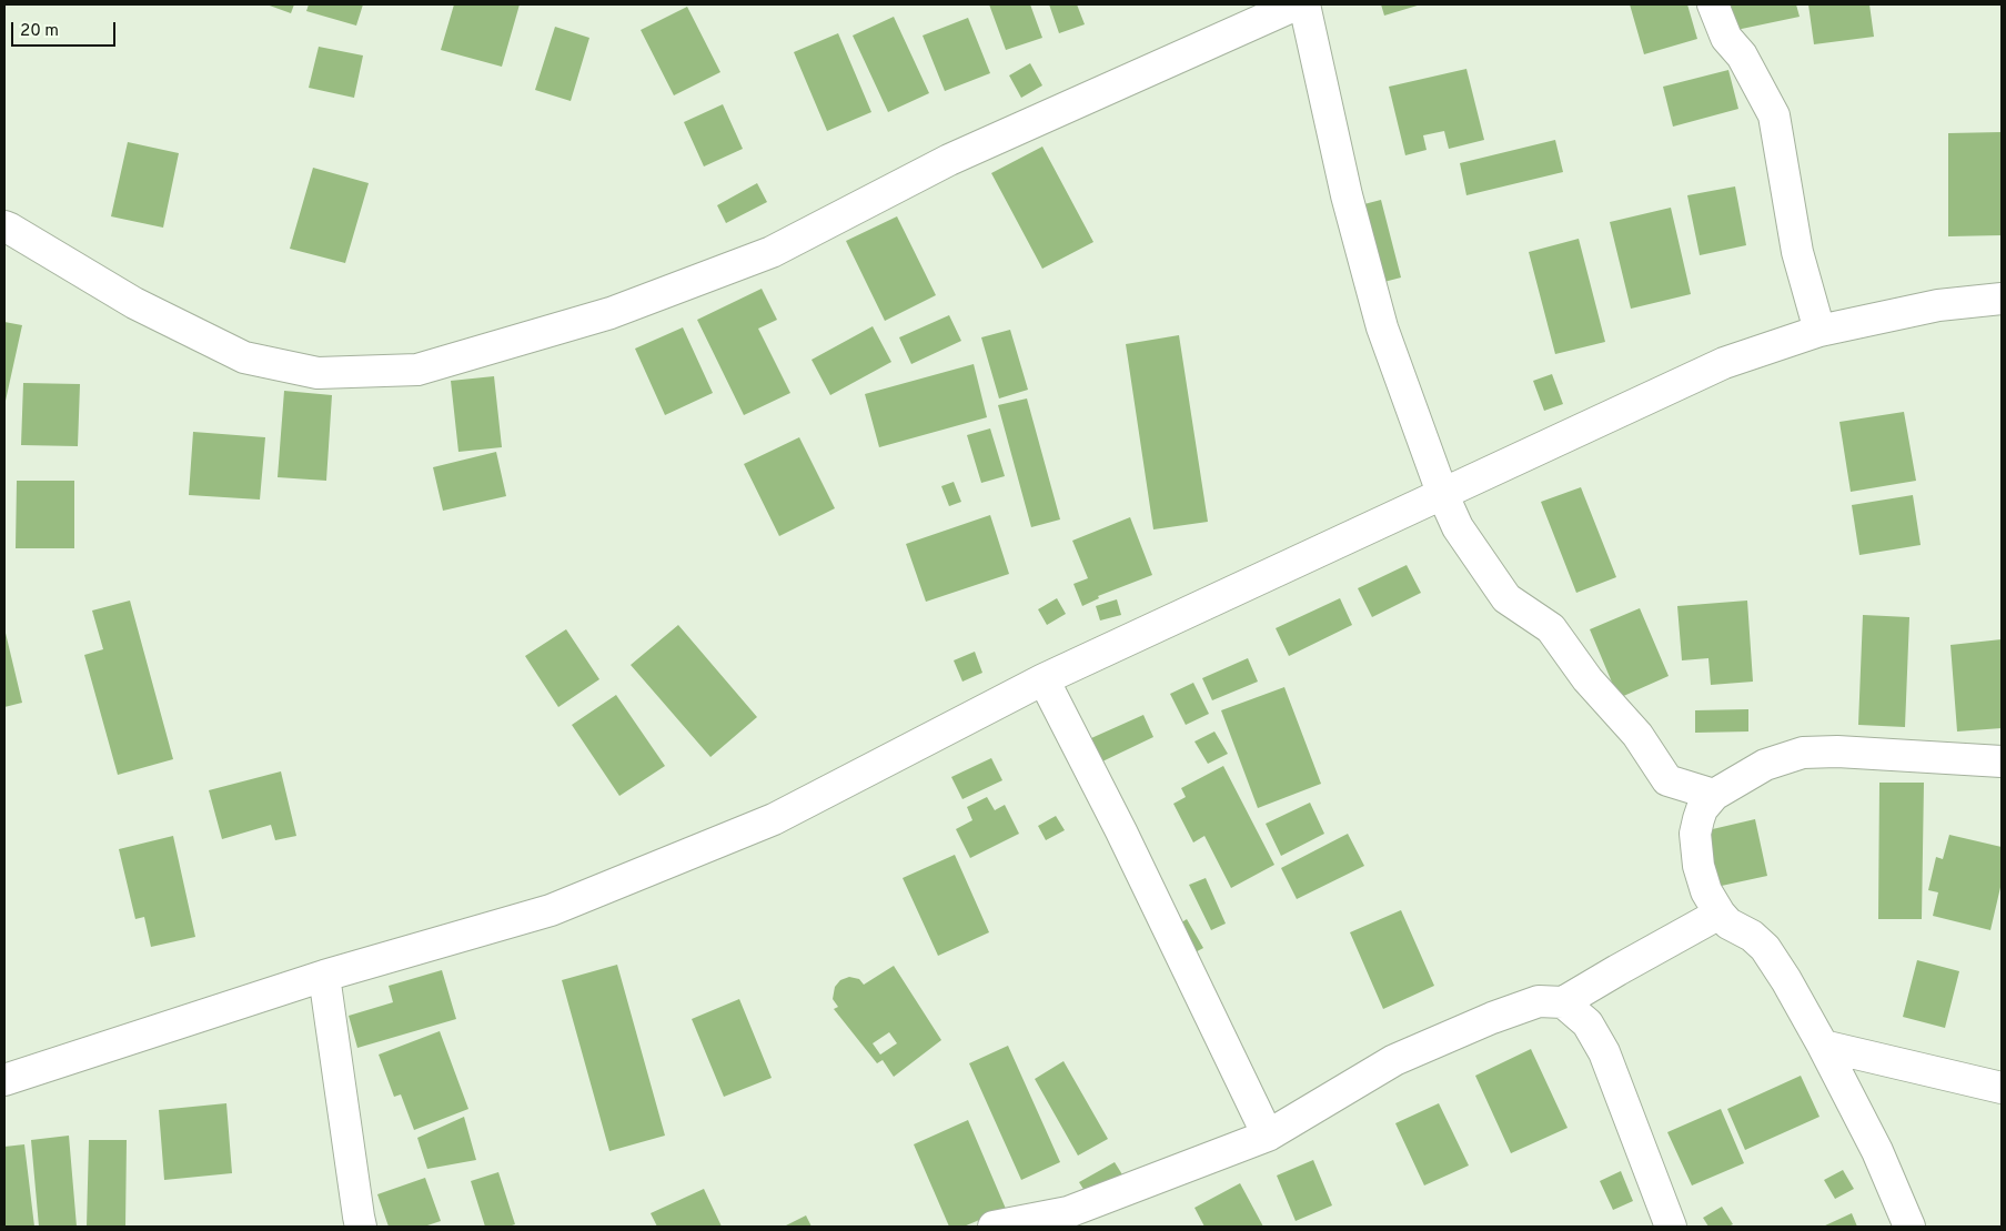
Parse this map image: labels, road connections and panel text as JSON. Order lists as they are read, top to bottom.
{
  "scale_bar": "20 m"
}
